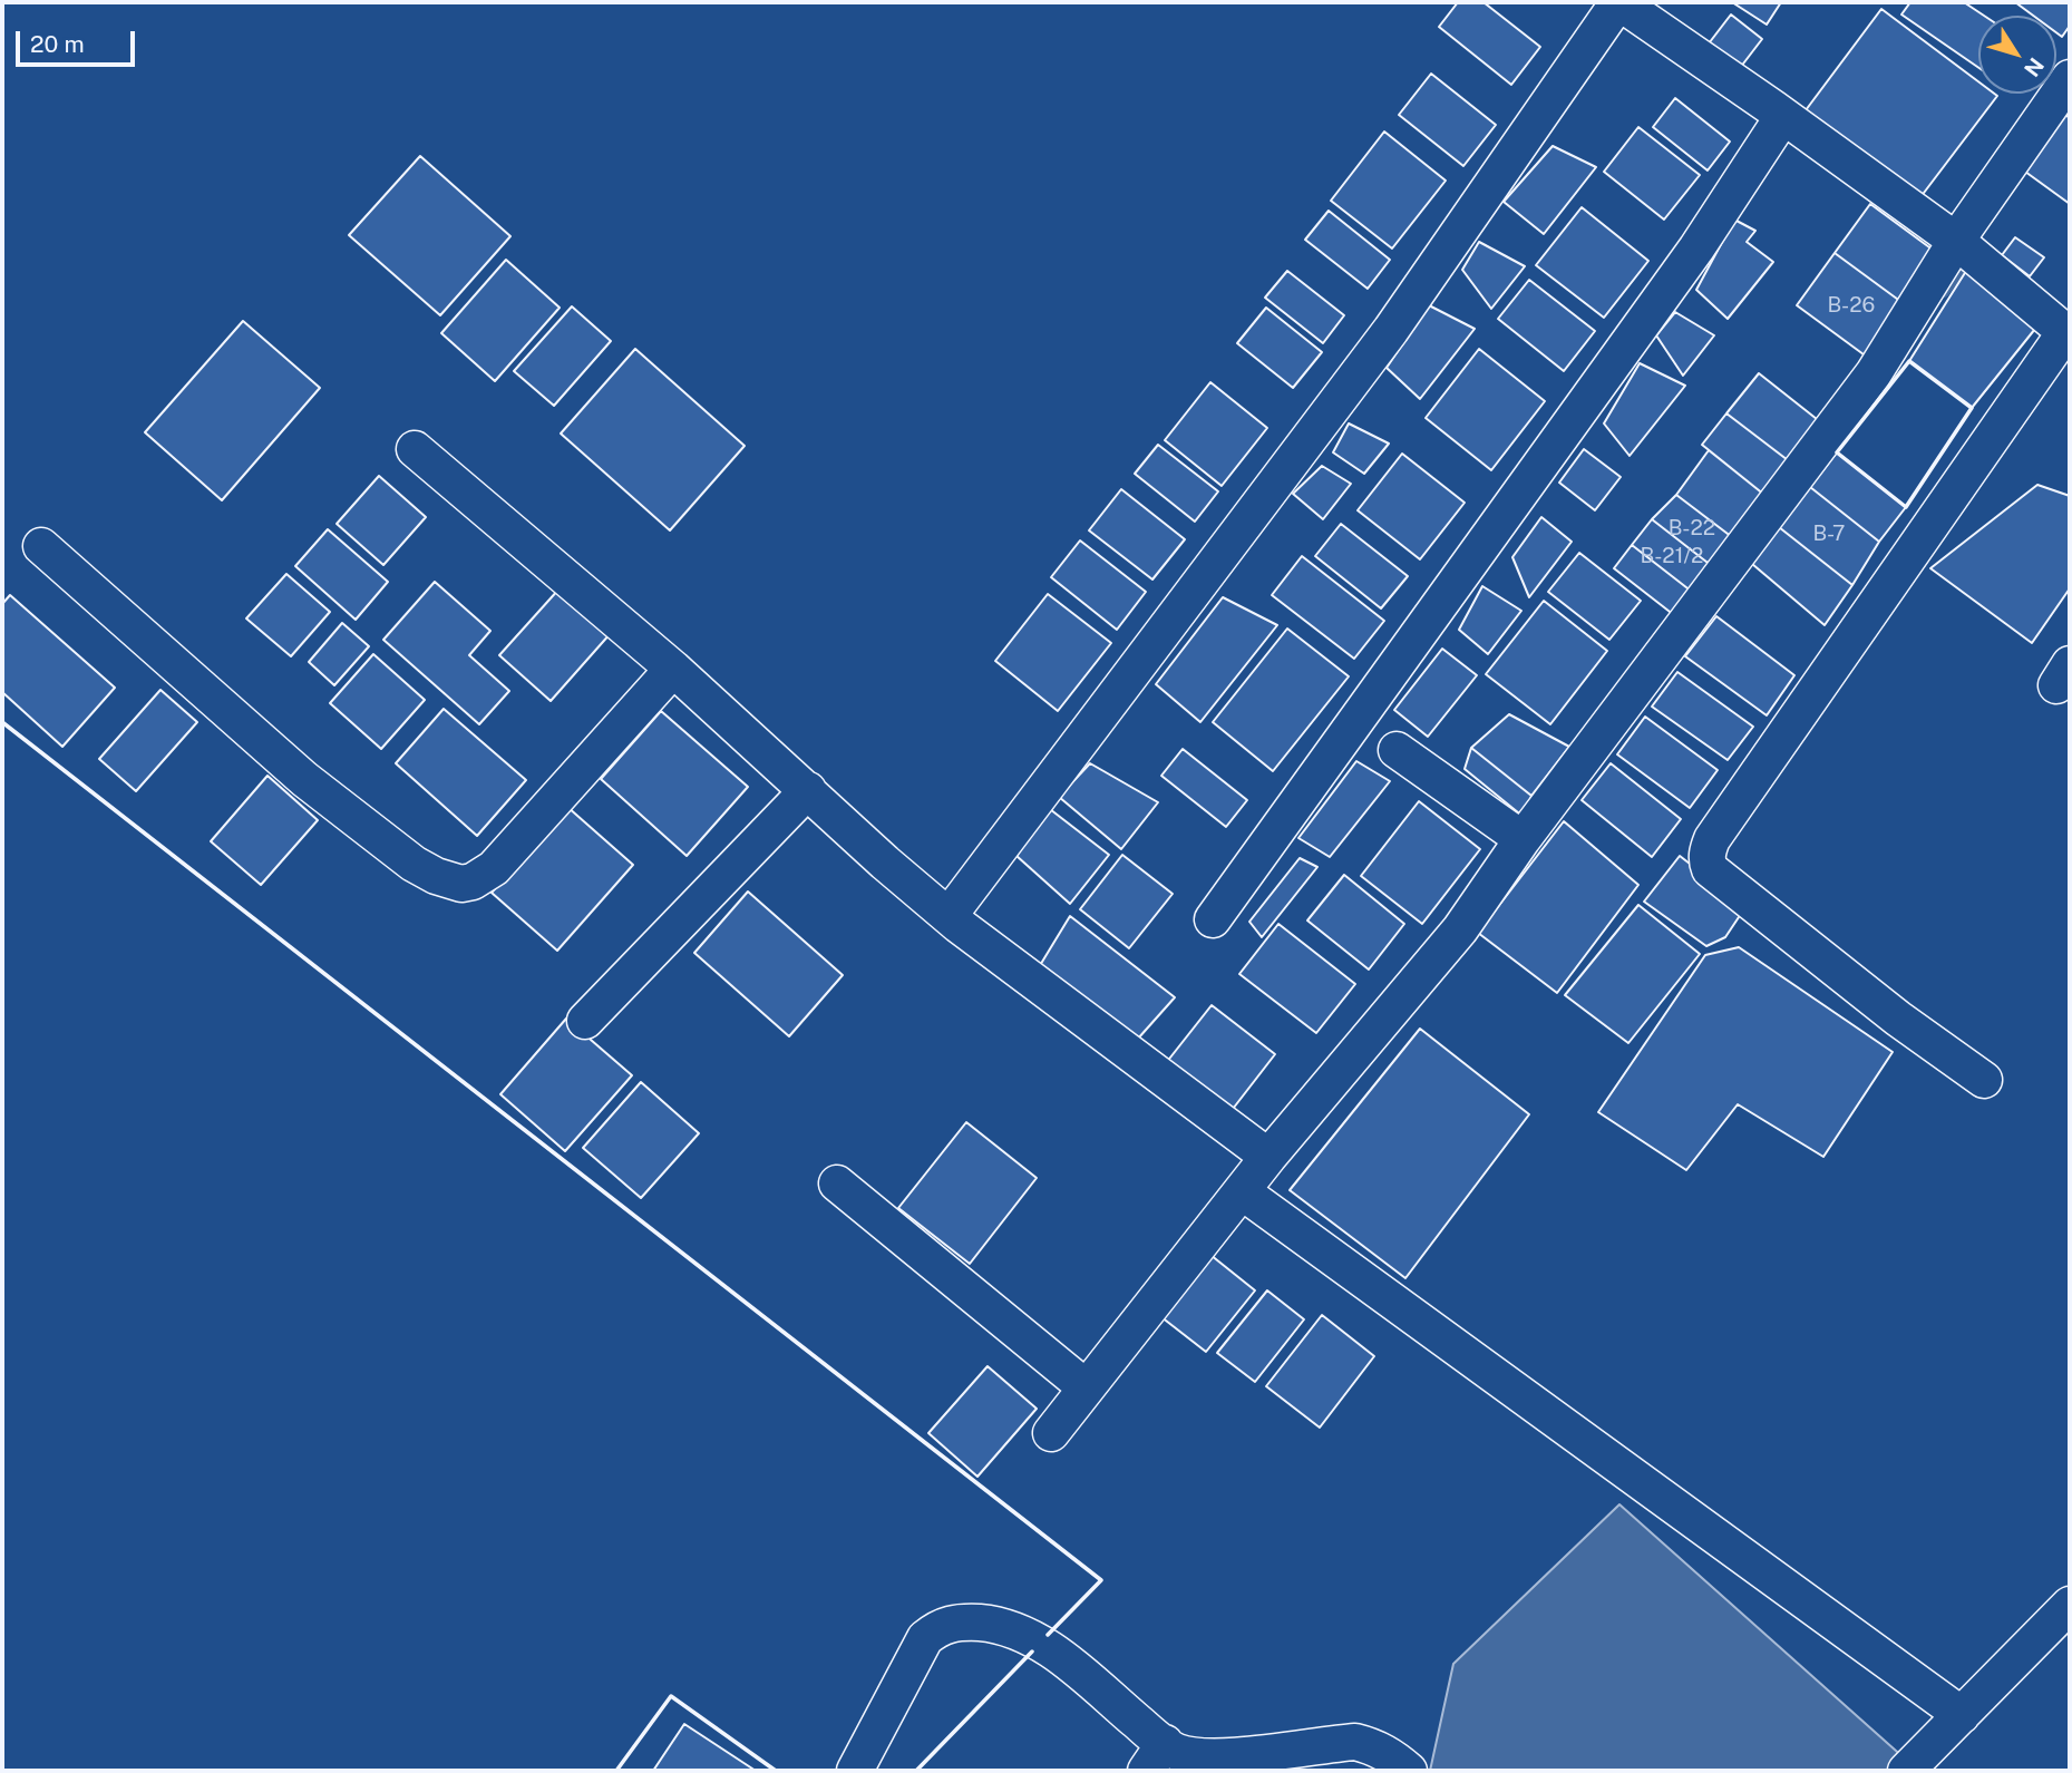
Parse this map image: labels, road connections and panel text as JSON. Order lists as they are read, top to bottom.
{
  "house_numbers": [
    "B-26",
    "B-22",
    "B-7",
    "B-21/2"
  ],
  "scale_bar": "20 m",
  "north": "bottom right"
}
